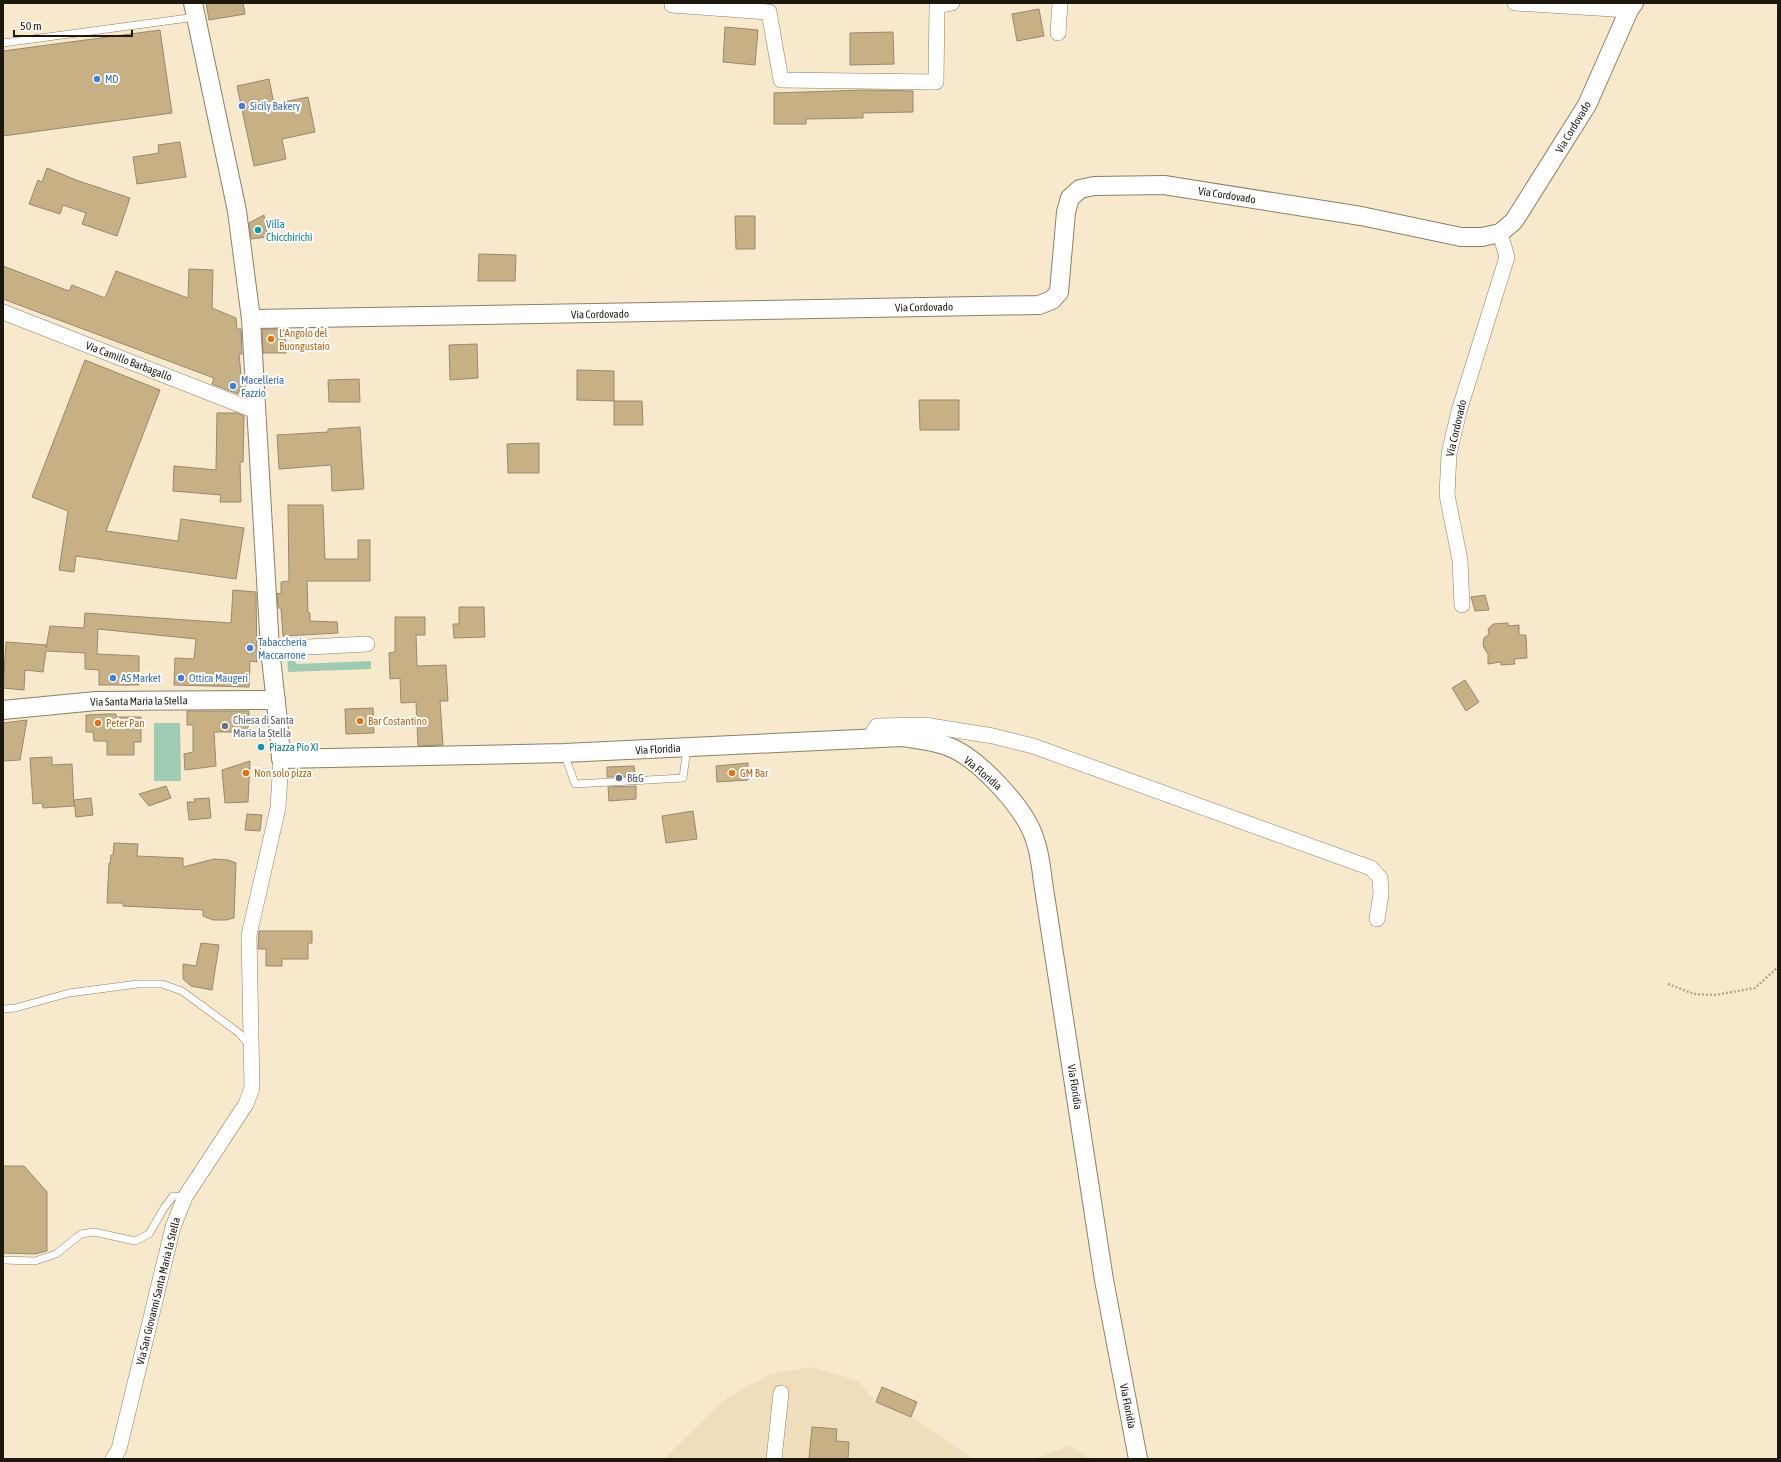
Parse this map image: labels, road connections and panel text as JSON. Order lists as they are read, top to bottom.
{
  "streets": {
    "street": [
      "Via Cordovado",
      "Via Camillo Barbagallo",
      "Via Santa Maria la Stella",
      "Via Floridia",
      "Via San Giovanni Santa Maria la Stella"
    ]
  },
  "crossings": [
    ["Via Floridia", "Via San Giovanni Santa Maria la Stella"]
  ],
  "places": [
    "MD",
    "Sicily Bakery",
    "Villa Chicchirichì",
    "L'Angolo del Buongustaio",
    "Macelleria Fazzio",
    "Tabaccheria Maccarrone",
    "AS Market",
    "Ottica Maugeri",
    "Bar Costantino",
    "Peter Pan",
    "Chiesa di Santa Maria la Stella",
    "Piazza Pio XI",
    "Non solo pizza",
    "GM Bar",
    "B&G"
  ],
  "scale_bar": "50 m"
}
